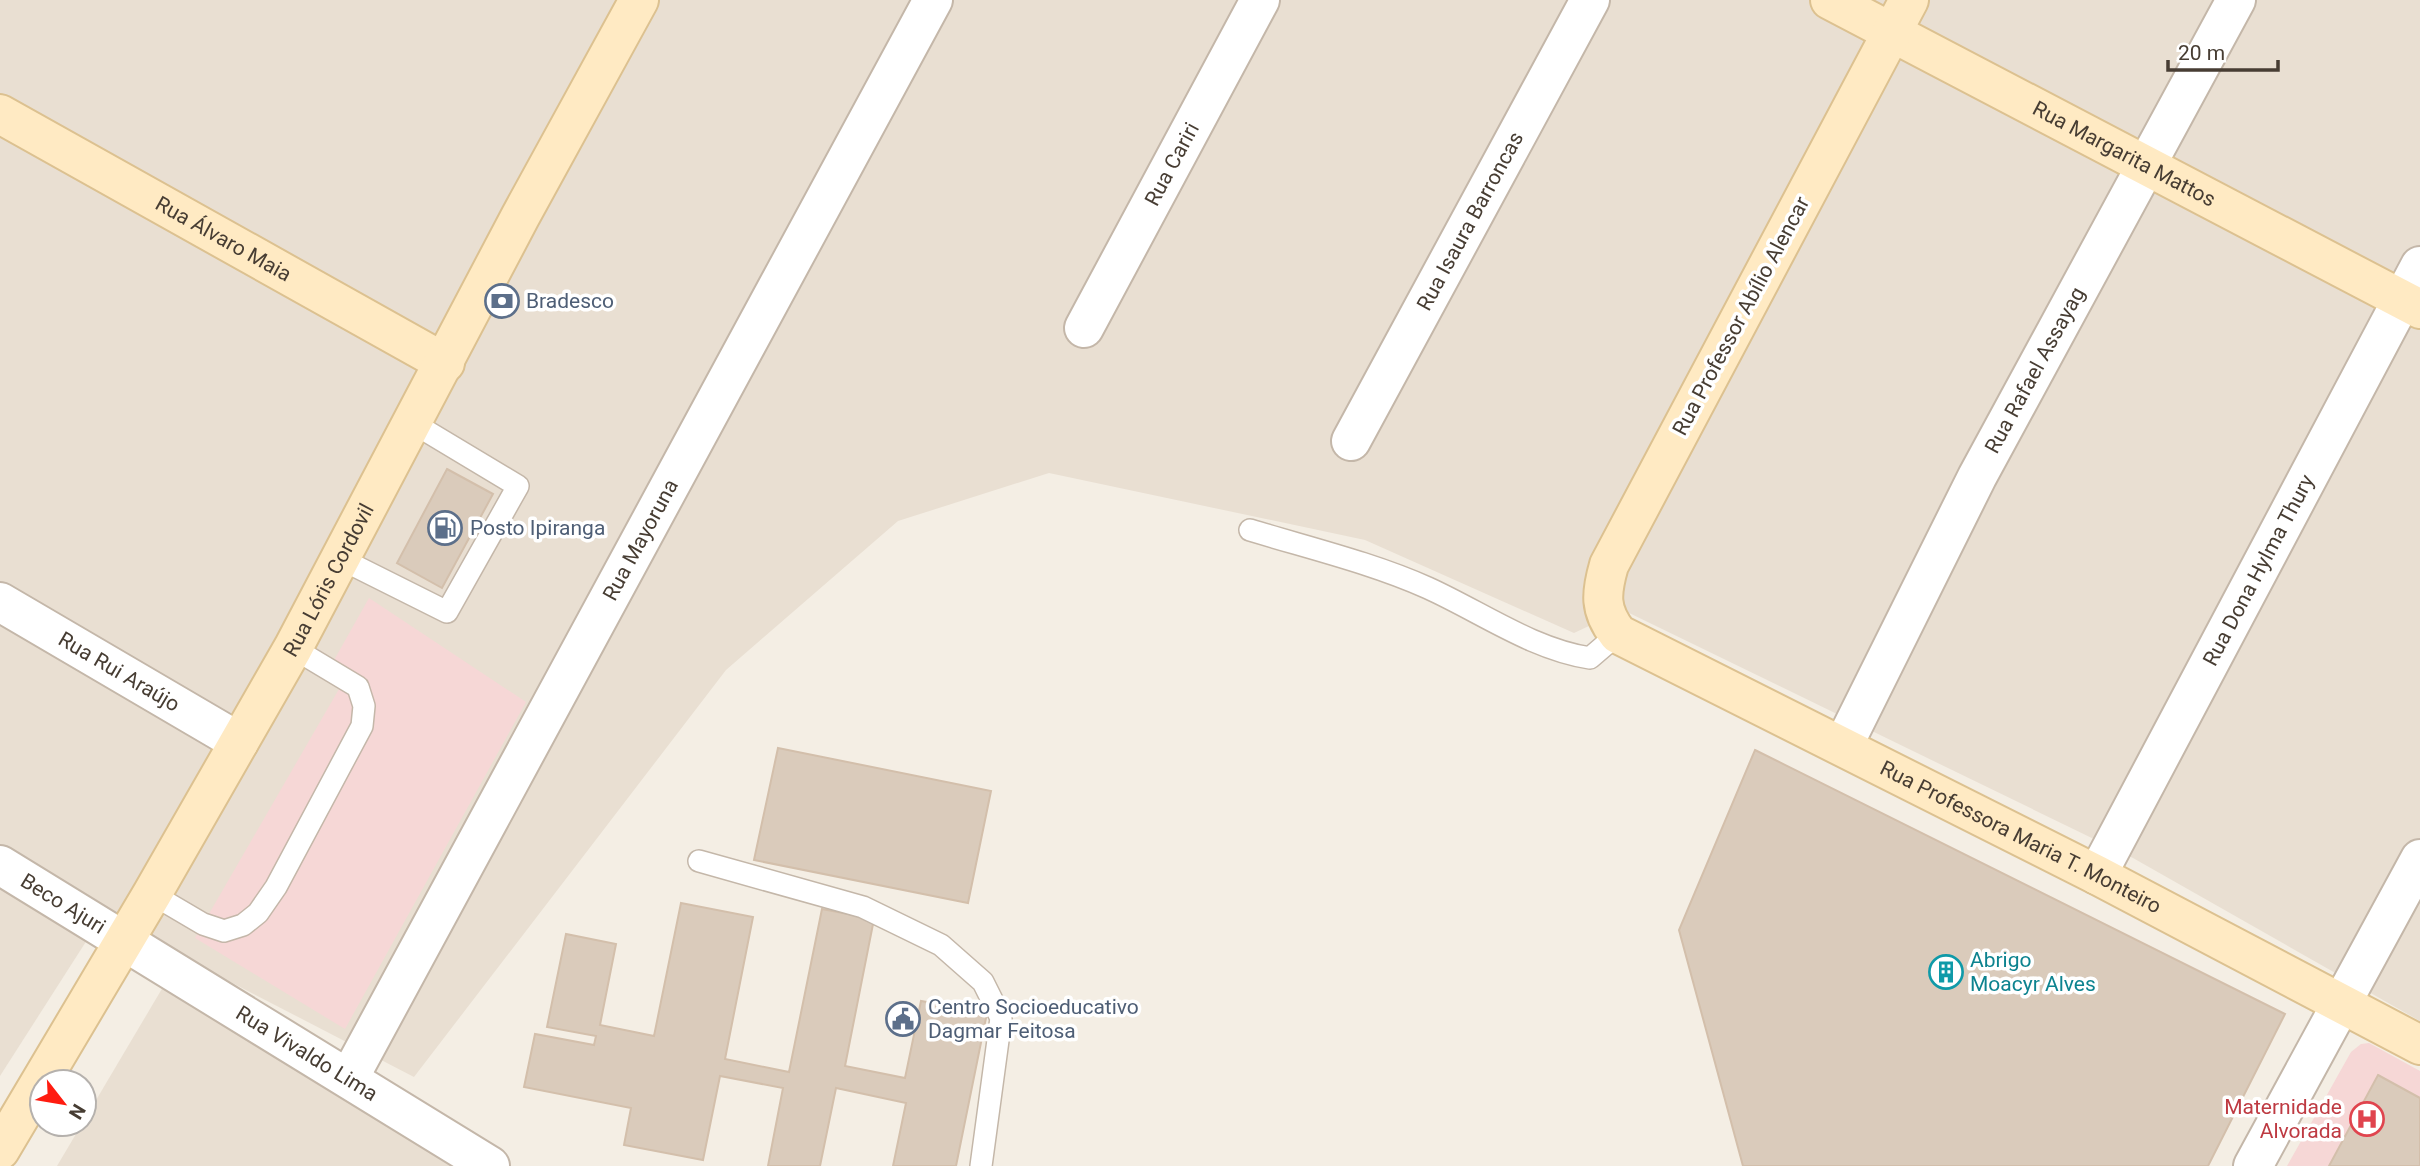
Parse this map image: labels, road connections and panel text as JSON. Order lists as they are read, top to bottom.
{
  "streets": {
    "street": [
      "Rua Margarita Mattos",
      "Rua Cariri",
      "Rua Isaura Barroncas",
      "Rua Álvaro Maia",
      "Rua Professor Abílio Alencar",
      "Rua Rafael Assayag",
      "Rua Mayoruna",
      "Rua Dona Hylma Thury",
      "Rua Lóris Cordovil",
      "Rua Rui Araújo",
      "Rua Professora Maria T. Monteiro",
      "Beco Ajuri",
      "Rua Vivaldo Lima"
    ]
  },
  "crossings": [
    ["Rua Margarita Mattos", "Rua Professor Abílio Alencar"],
    ["Rua Margarita Mattos", "Rua Rafael Assayag"],
    ["Rua Margarita Mattos", "Rua Dona Hylma Thury"],
    ["Rua Álvaro Maia", "Rua Lóris Cordovil"],
    ["Rua Professor Abílio Alencar", "Rua Professora Maria T. Monteiro"],
    ["Rua Rafael Assayag", "Rua Professora Maria T. Monteiro"],
    ["Rua Mayoruna", "Rua Vivaldo Lima"],
    ["Rua Dona Hylma Thury", "Rua Professora Maria T. Monteiro"],
    ["Rua Lóris Cordovil", "Rua Rui Araújo"],
    ["Rua Lóris Cordovil", "Beco Ajuri"],
    ["Rua Lóris Cordovil", "Rua Vivaldo Lima"],
    ["Beco Ajuri", "Rua Vivaldo Lima"]
  ],
  "places": {
    "bank": ["Bradesco"],
    "fuel station": ["Posto Ipiranga"],
    "building": ["Abrigo Moacyr Alves"],
    "public building": ["Centro Socioeducativo Dagmar Feitosa"],
    "hospital": ["Maternidade Alvorada"]
  },
  "scale_bar": "20 m",
  "north": "bottom right"
}
